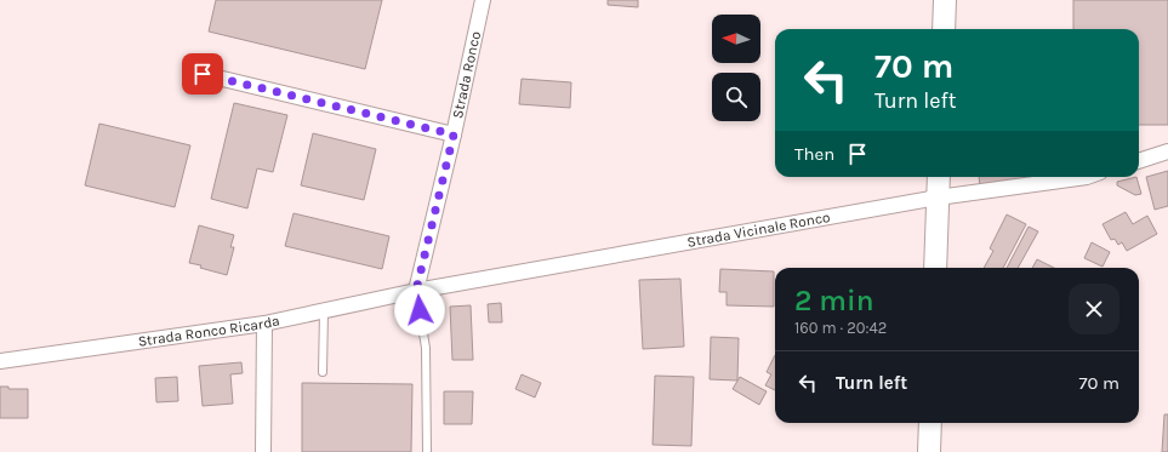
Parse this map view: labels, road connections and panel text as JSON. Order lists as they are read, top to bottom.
{
  "streets": {
    "street": ["Strada Ronco", "Strada Vicinale Ronco", "Strada Ronco Ricarda"]
  },
  "crossings": [
    ["Strada Ronco", "Strada Vicinale Ronco"],
    ["Strada Ronco", "Strada Ronco Ricarda"],
    ["Strada Vicinale Ronco", "Strada Ronco Ricarda"]
  ],
  "north": "left",
  "page": {
    "turn": ["70 m", "Turn left"],
    "then": "Then",
    "heading": ["2 min", "160 m · 20:42"],
    "list": [
      {
        "name": "Turn left",
        "value": "70 m"
      }
    ]
  }
}
